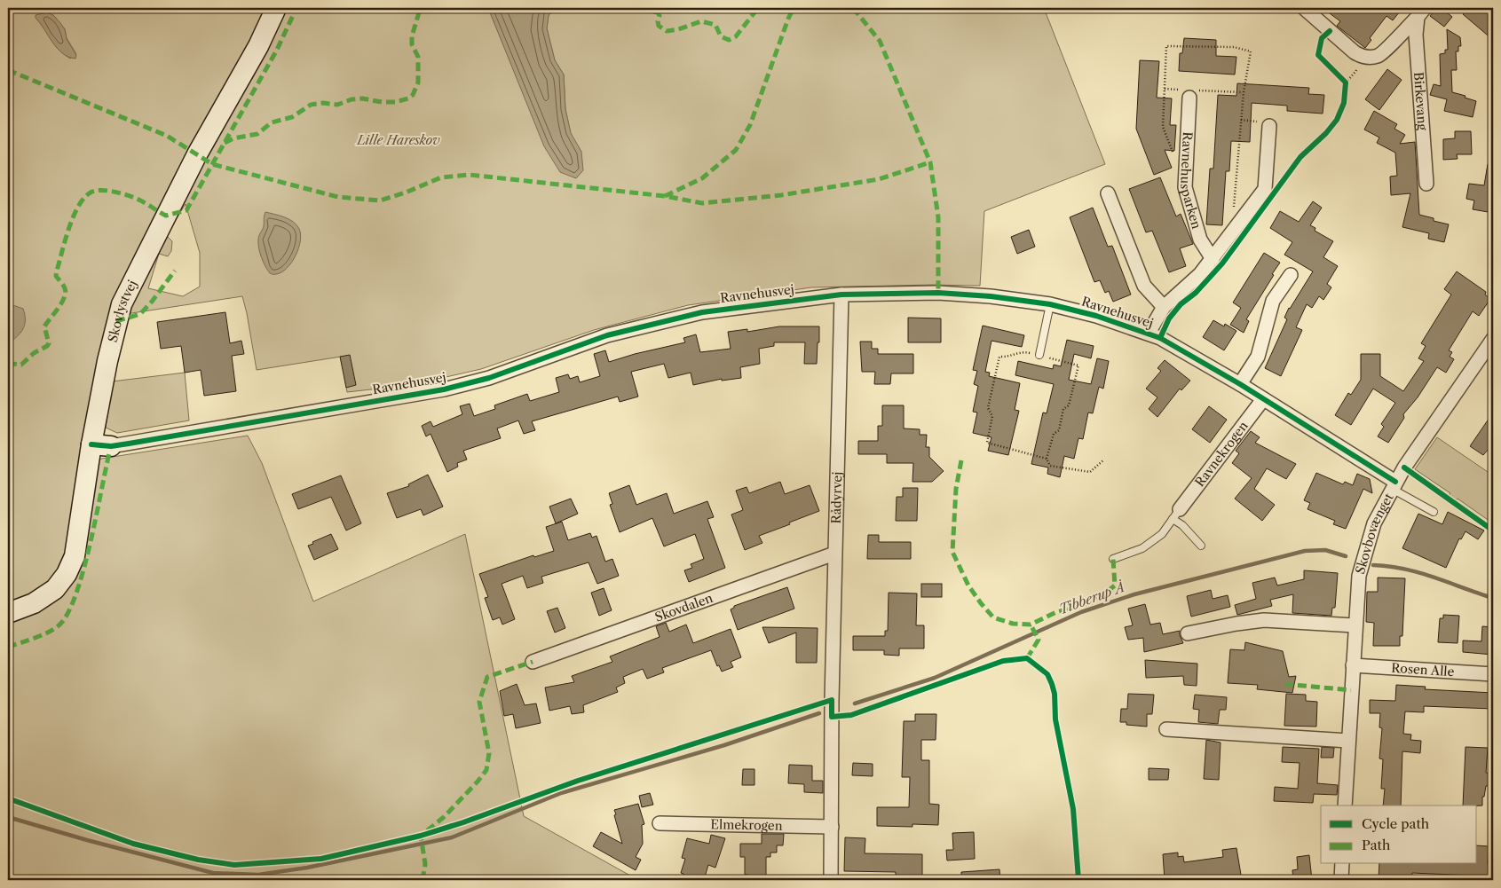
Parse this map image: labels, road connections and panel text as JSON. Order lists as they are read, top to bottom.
{
  "streets": {
    "street": [
      "Birkevang",
      "Ravnehusparken",
      "Ravnehusvej",
      "Skovlystvej",
      "Ravnekrogen",
      "Rådyrvej",
      "Skovbovænget",
      "Skovdalen",
      "Rosen Alle",
      "Elmekrogen"
    ]
  },
  "crossings": [
    ["Ravnehusvej", "Skovlystvej"],
    ["Ravnehusvej", "Ravnekrogen"],
    ["Ravnehusvej", "Rådyrvej"],
    ["Ravnehusvej", "Skovbovænget"],
    ["Rådyrvej", "Skovdalen"],
    ["Rådyrvej", "Elmekrogen"],
    ["Skovbovænget", "Rosen Alle"]
  ],
  "water": ["Tibberup Å"],
  "parks": ["Lille Hareskov"],
  "legend": ["Cycle path", "Path"]
}
